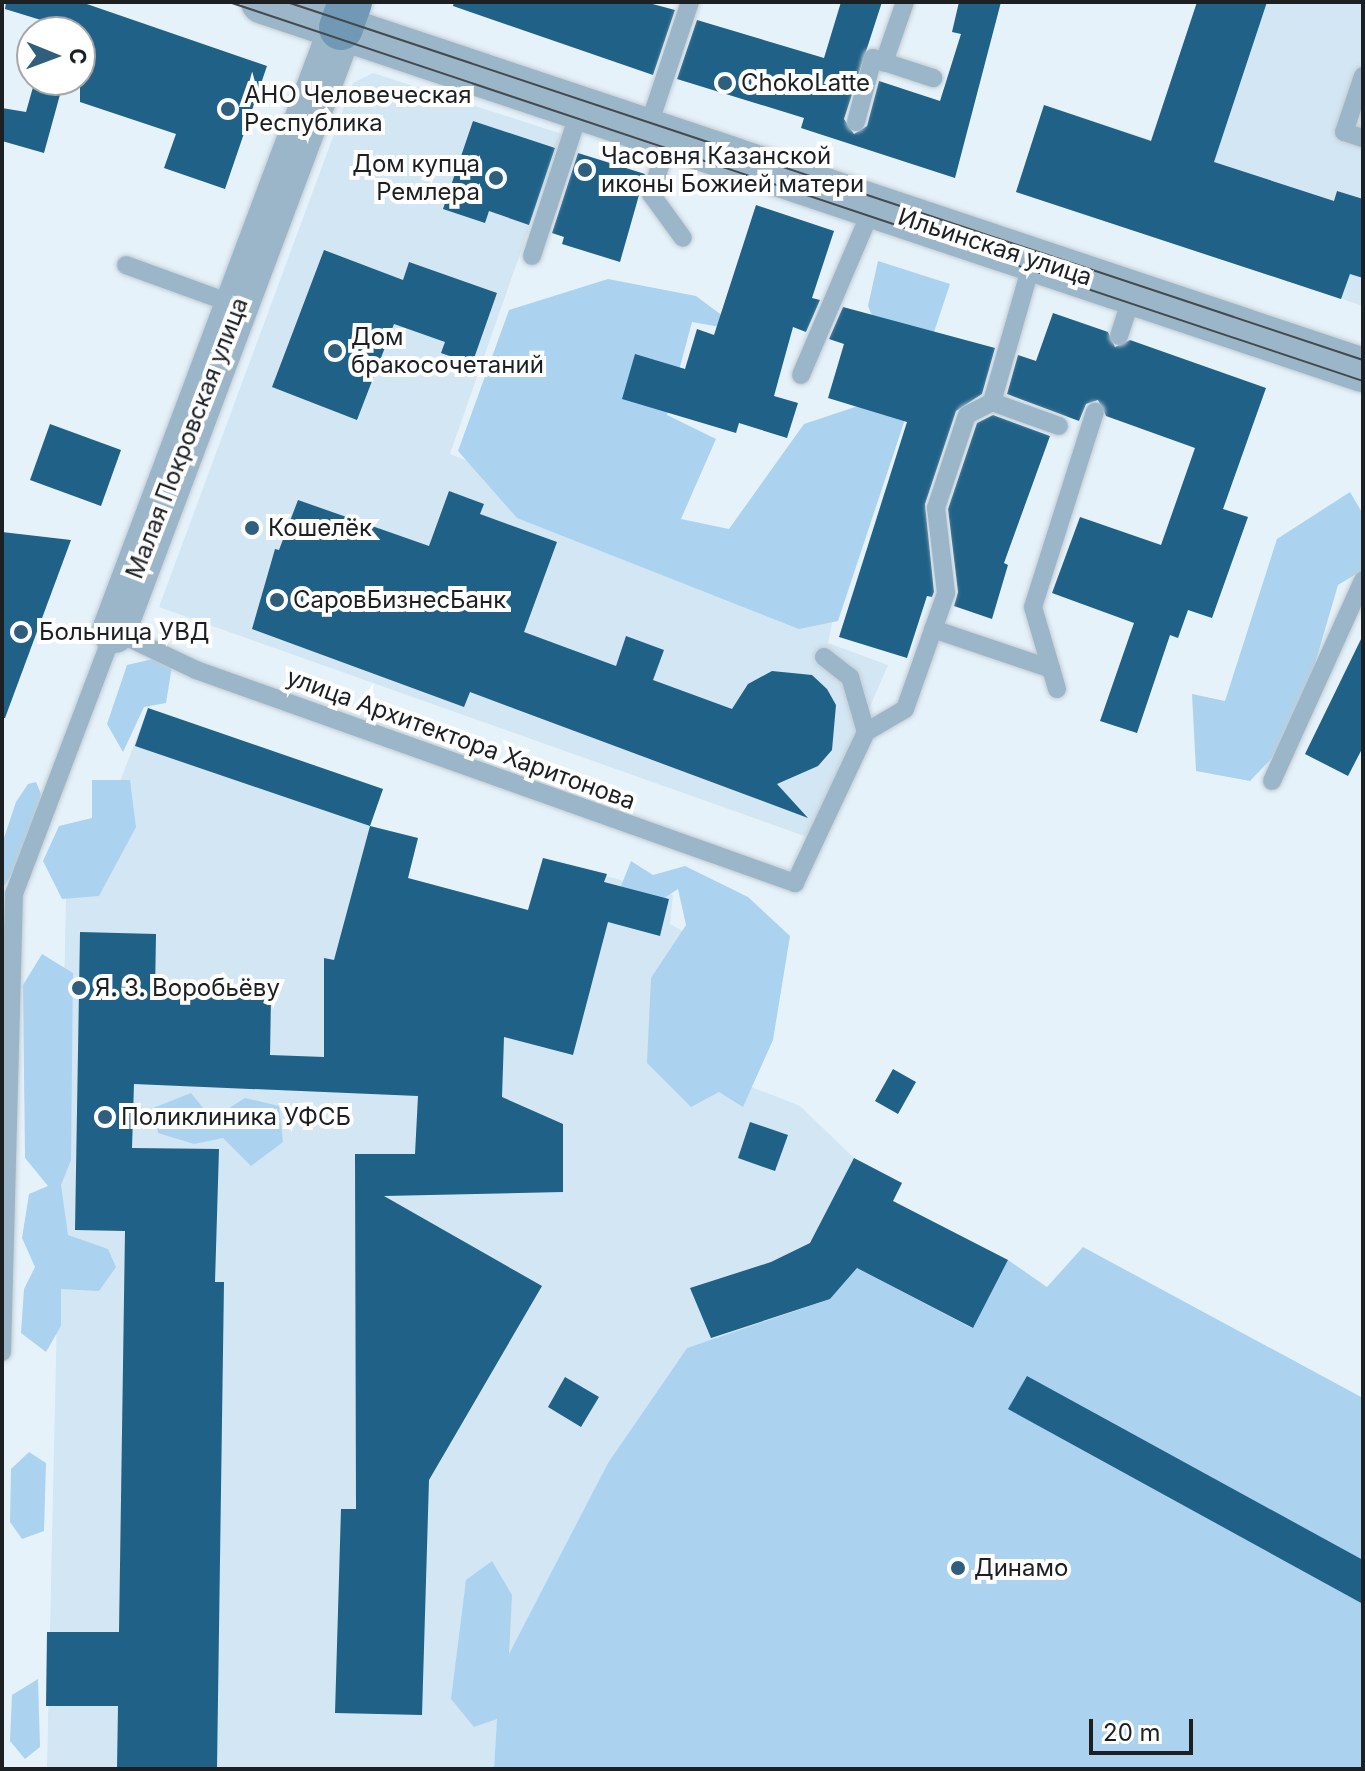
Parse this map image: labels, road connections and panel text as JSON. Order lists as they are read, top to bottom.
{
  "streets": {
    "street": ["Ильинская улица", "Малая Покровская улица"],
    "lane": ["улица Архитектора Харитонова"]
  },
  "crossings": [
    ["Ильинская улица", "Малая Покровская улица"],
    ["Малая Покровская улица", "улица Архитектора Харитонова"]
  ],
  "places": [
    "ChokoLatte",
    "АНО Человеческая Республика",
    "Часовня Казанской иконы Божией матери",
    "Дом купца Ремлера",
    "Дом бракосочетаний",
    "Кошелёк",
    "СаровБизнесБанк",
    "Больница УВД",
    "Я. З. Воробьёву",
    "Поликлиника УФСБ",
    "Динамо"
  ],
  "scale_bar": "20 m",
  "north": "right"
}
